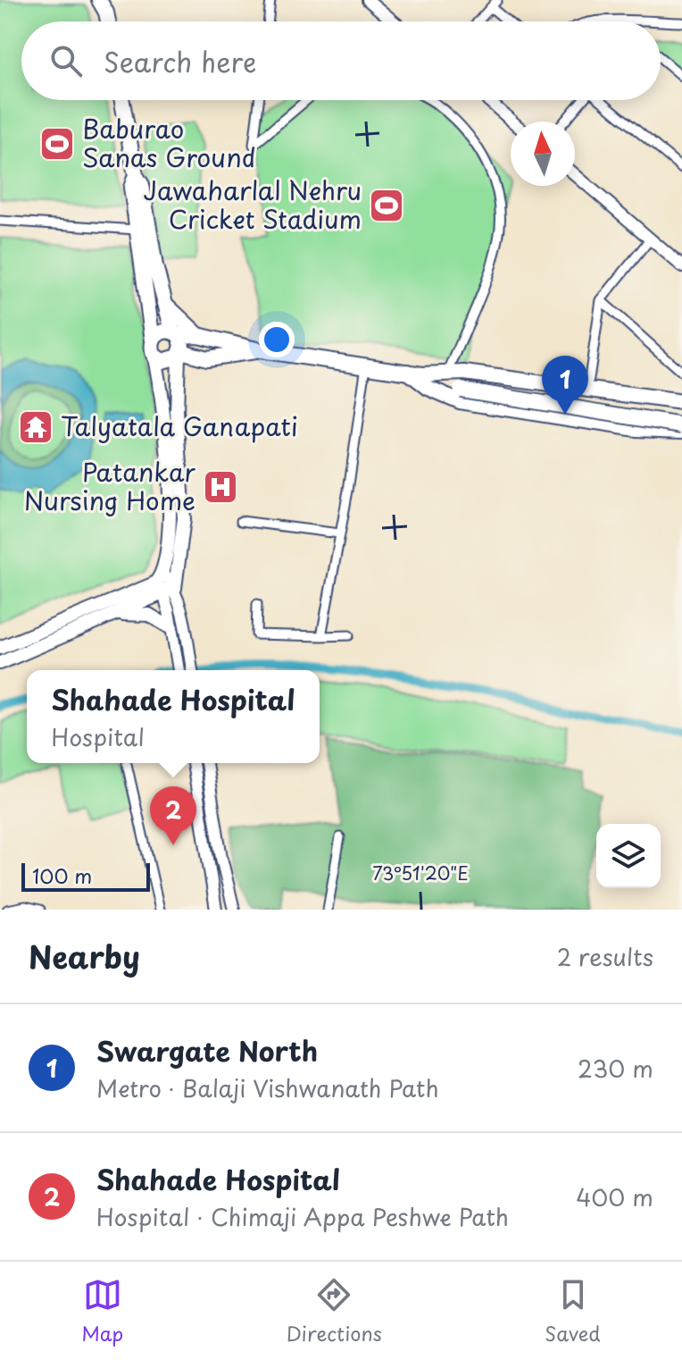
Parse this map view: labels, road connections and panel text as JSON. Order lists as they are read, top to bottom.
{
  "places": {
    "sports": ["Baburao Sanas Ground", "Jawaharlal Nehru Cricket Stadium"],
    "temple": ["Talyatala Ganapati"],
    "hospital": ["Patankar Nursing Home"]
  },
  "scale_bar": "100 m",
  "north": "top",
  "page": {
    "search": "Search here",
    "pins": ["1", "2"],
    "popup": ["Shahade Hospital", "Hospital"],
    "scale": "100 m",
    "heading": ["Nearby", "2 results"],
    "list": [
      {
        "mark": "1",
        "name": "Swargate North",
        "note": "Metro · Balaji Vishwanath Path",
        "value": "230 m"
      },
      {
        "mark": "2",
        "name": "Shahade Hospital",
        "note": "Hospital · Chimaji Appa Peshwe Path",
        "value": "400 m"
      }
    ],
    "nav": ["Map", "Directions", "Saved"]
  },
  "coordinates": ["73°51'20\"E"]
}
